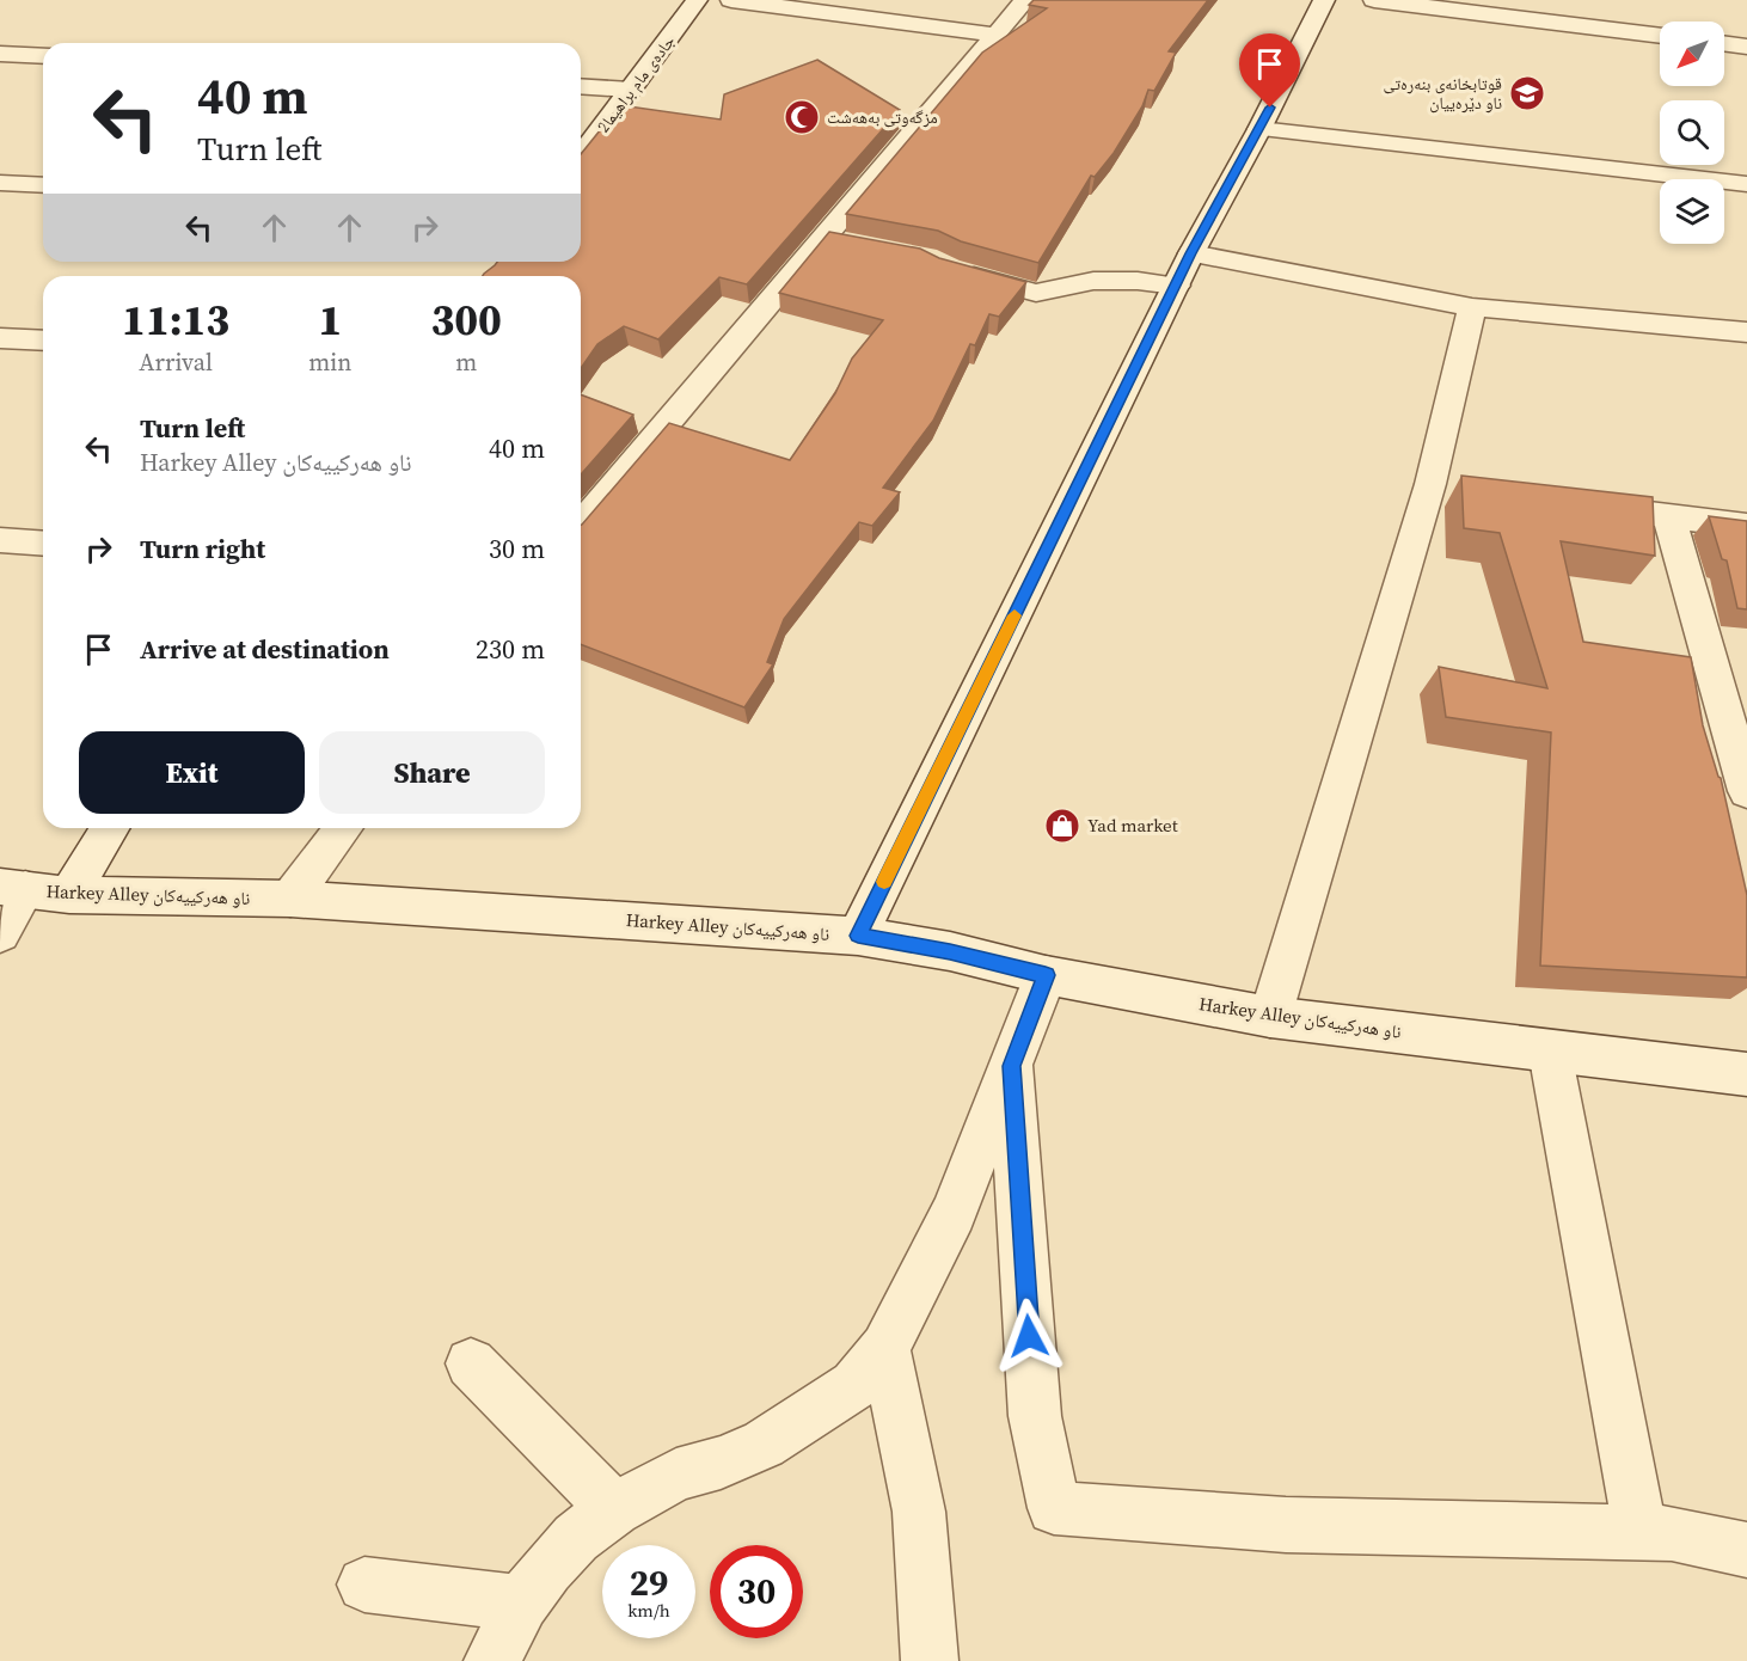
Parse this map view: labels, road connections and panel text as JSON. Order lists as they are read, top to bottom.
{
  "streets": {
    "street": ["جادەی مام براهیما2", "Harkey Alley ناو هەركييەكان"]
  },
  "places": {
    "school or university": ["قوتابخانەى بنەرەتى ناو دێرەييان"],
    "mosque": ["مزگەوتی بەهەشت"],
    "shop": ["Yad market"]
  },
  "north": "bottom left",
  "page": {
    "turn": ["40 m", "Turn left"],
    "eta": [
      "11:13",
      "Arrival",
      "1",
      "min",
      "300",
      "m"
    ],
    "list": [
      {
        "name": "Turn left",
        "note": "Harkey Alley ناو هەركييەكان",
        "value": "40 m"
      },
      {
        "name": "Turn right",
        "value": "30 m"
      },
      {
        "name": "Arrive at destination",
        "value": "230 m"
      }
    ],
    "buttons": ["Exit", "Share"],
    "speed": "29 km/h",
    "limit": "30"
  }
}
